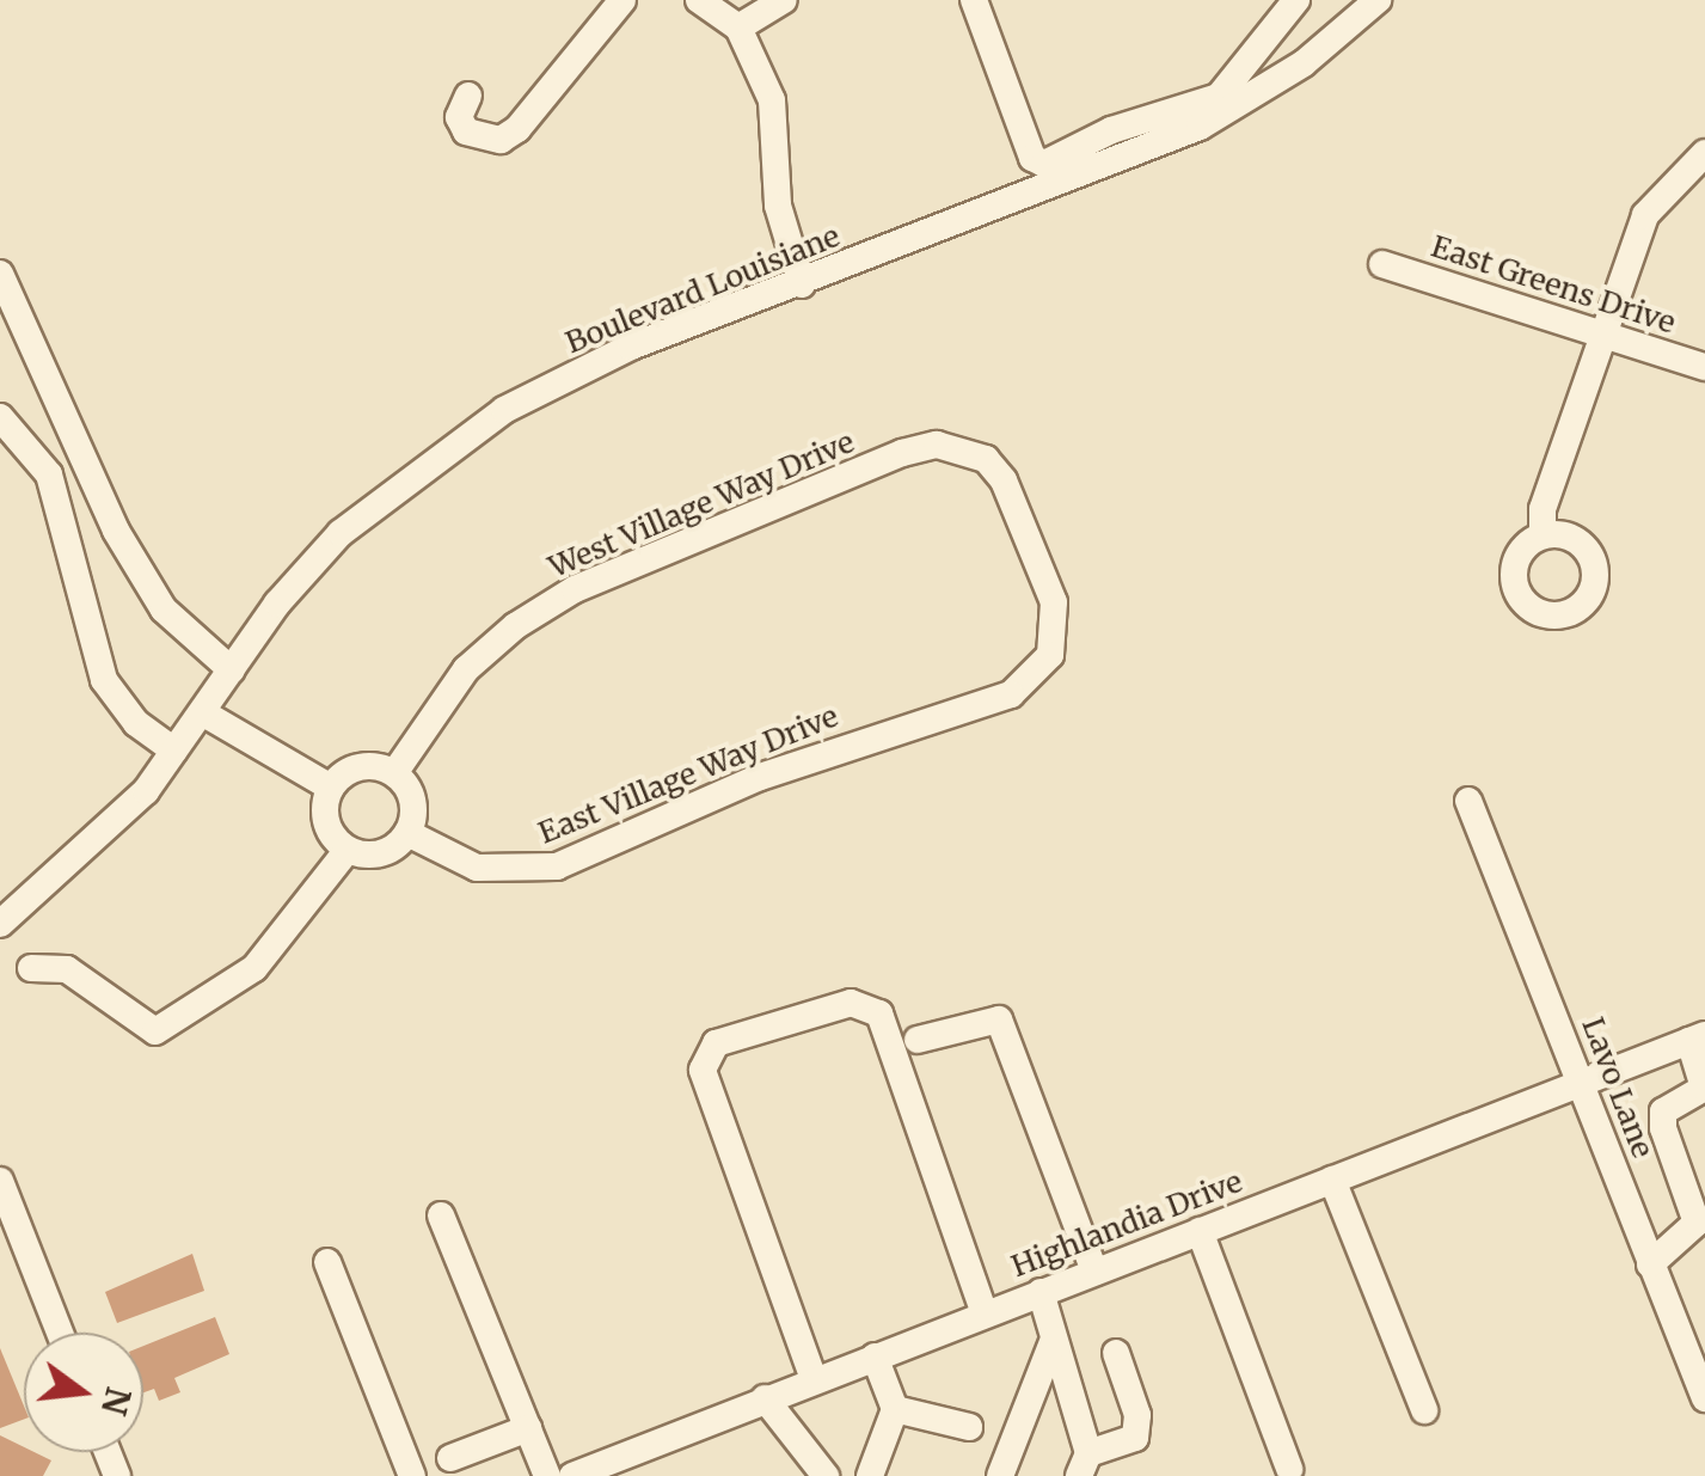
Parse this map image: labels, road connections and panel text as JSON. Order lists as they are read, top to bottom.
{
  "streets": {
    "street": [
      "East Greens Drive",
      "Boulevard Louisiane",
      "West Village Way Drive",
      "East Village Way Drive",
      "Lavo Lane",
      "Highlandia Drive"
    ]
  },
  "crossings": [
    ["West Village Way Drive", "East Village Way Drive"],
    ["Lavo Lane", "Highlandia Drive"]
  ],
  "north": "right"
}
